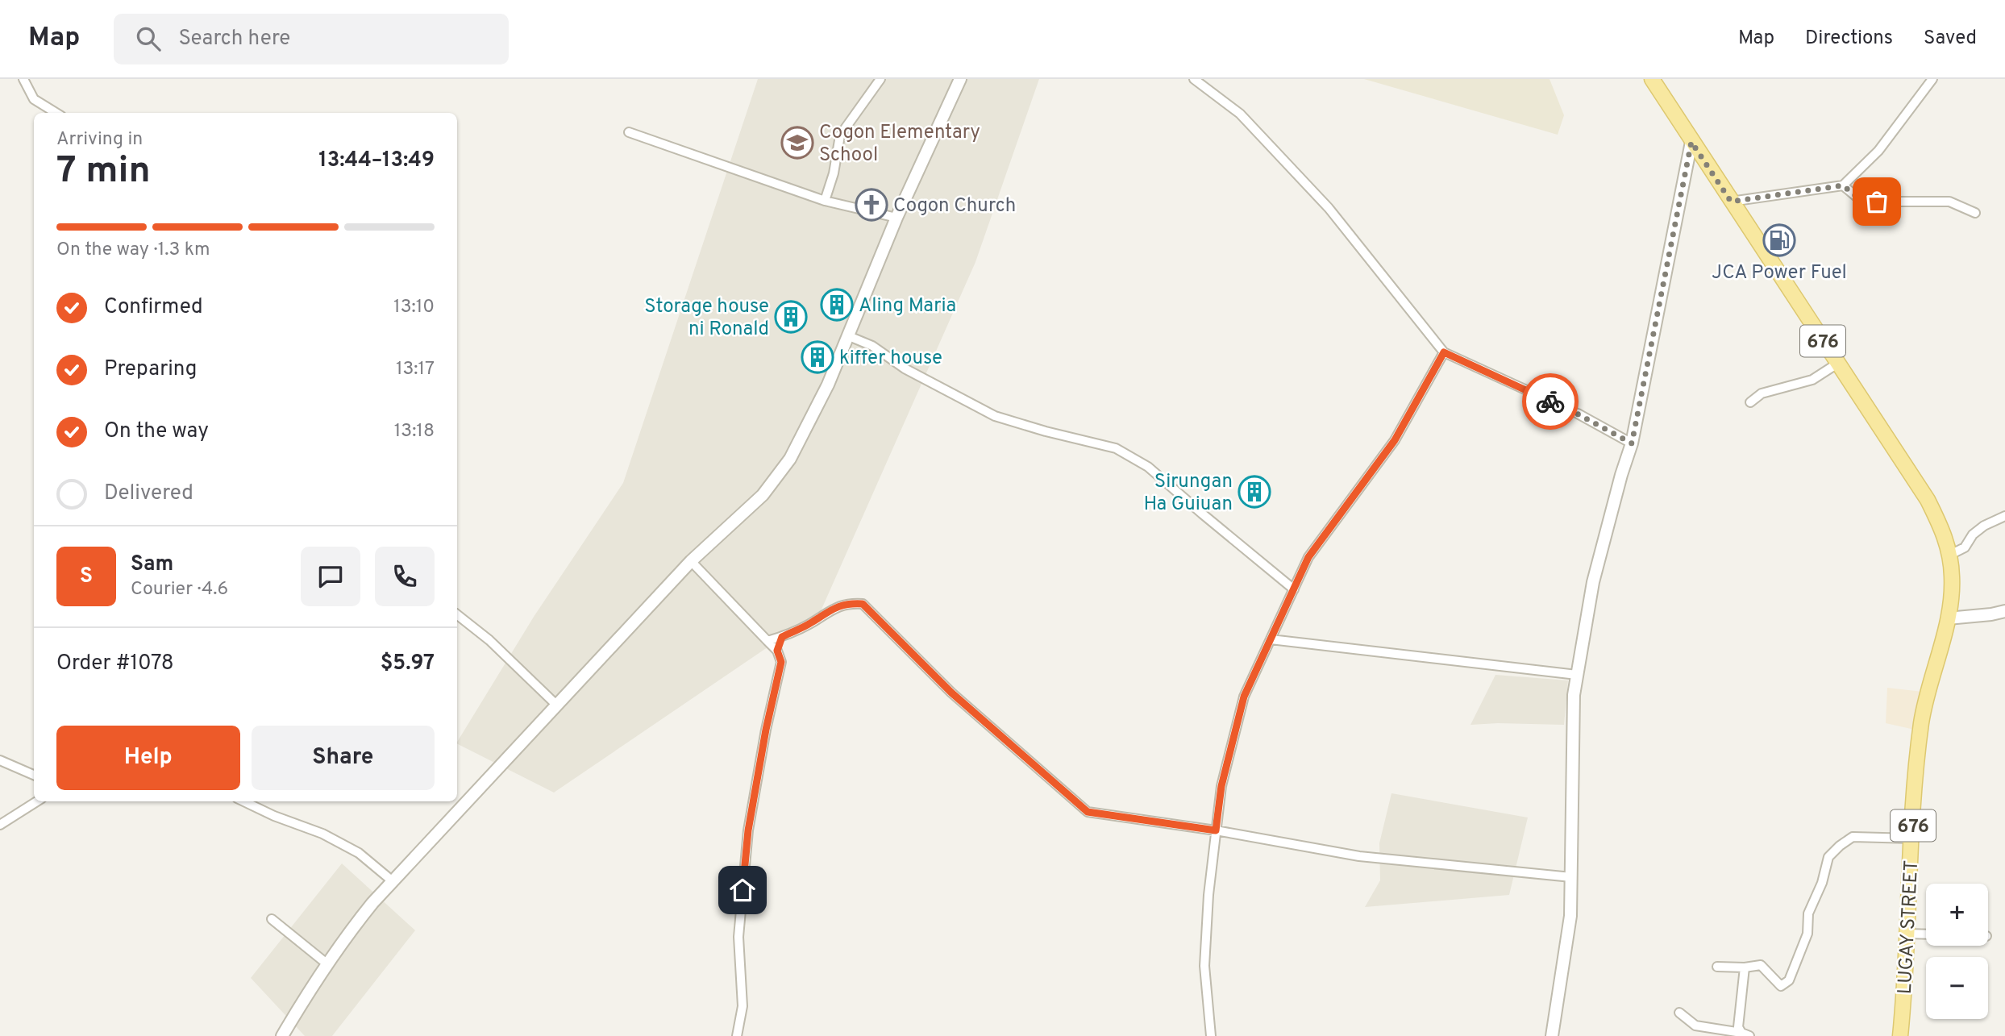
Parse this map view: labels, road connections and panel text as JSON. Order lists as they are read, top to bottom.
{
  "streets": {
    "main road": ["676", "LUGAY STREET"]
  },
  "crossings": [
    ["676", "LUGAY STREET"]
  ],
  "places": {
    "school or university": ["Cogon Elementary School"],
    "church": ["Cogon Church"],
    "fuel station": ["JCA Power Fuel"],
    "building": [
      "Aling Maria",
      "Storage house ni Ronald",
      "kiffer house",
      "Sirungan Ha Guiuan"
    ]
  },
  "page": {
    "header": "Map",
    "search": "Search here",
    "nav": ["Map", "Directions", "Saved"],
    "heading": ["7 min", "Arriving in", "13:44–13:49"],
    "panel": [
      "Sam",
      "Courier · 4.6",
      "Order #1078",
      "$5.97"
    ],
    "bar": "On the way · 1.3 km",
    "list": [
      ["Confirmed", "13:10"],
      ["Preparing", "13:17"],
      ["On the way", "13:18"],
      "Delivered"
    ],
    "round": "S",
    "buttons": ["Help", "Share"],
    "map_buttons": ["+", "−"]
  }
}
